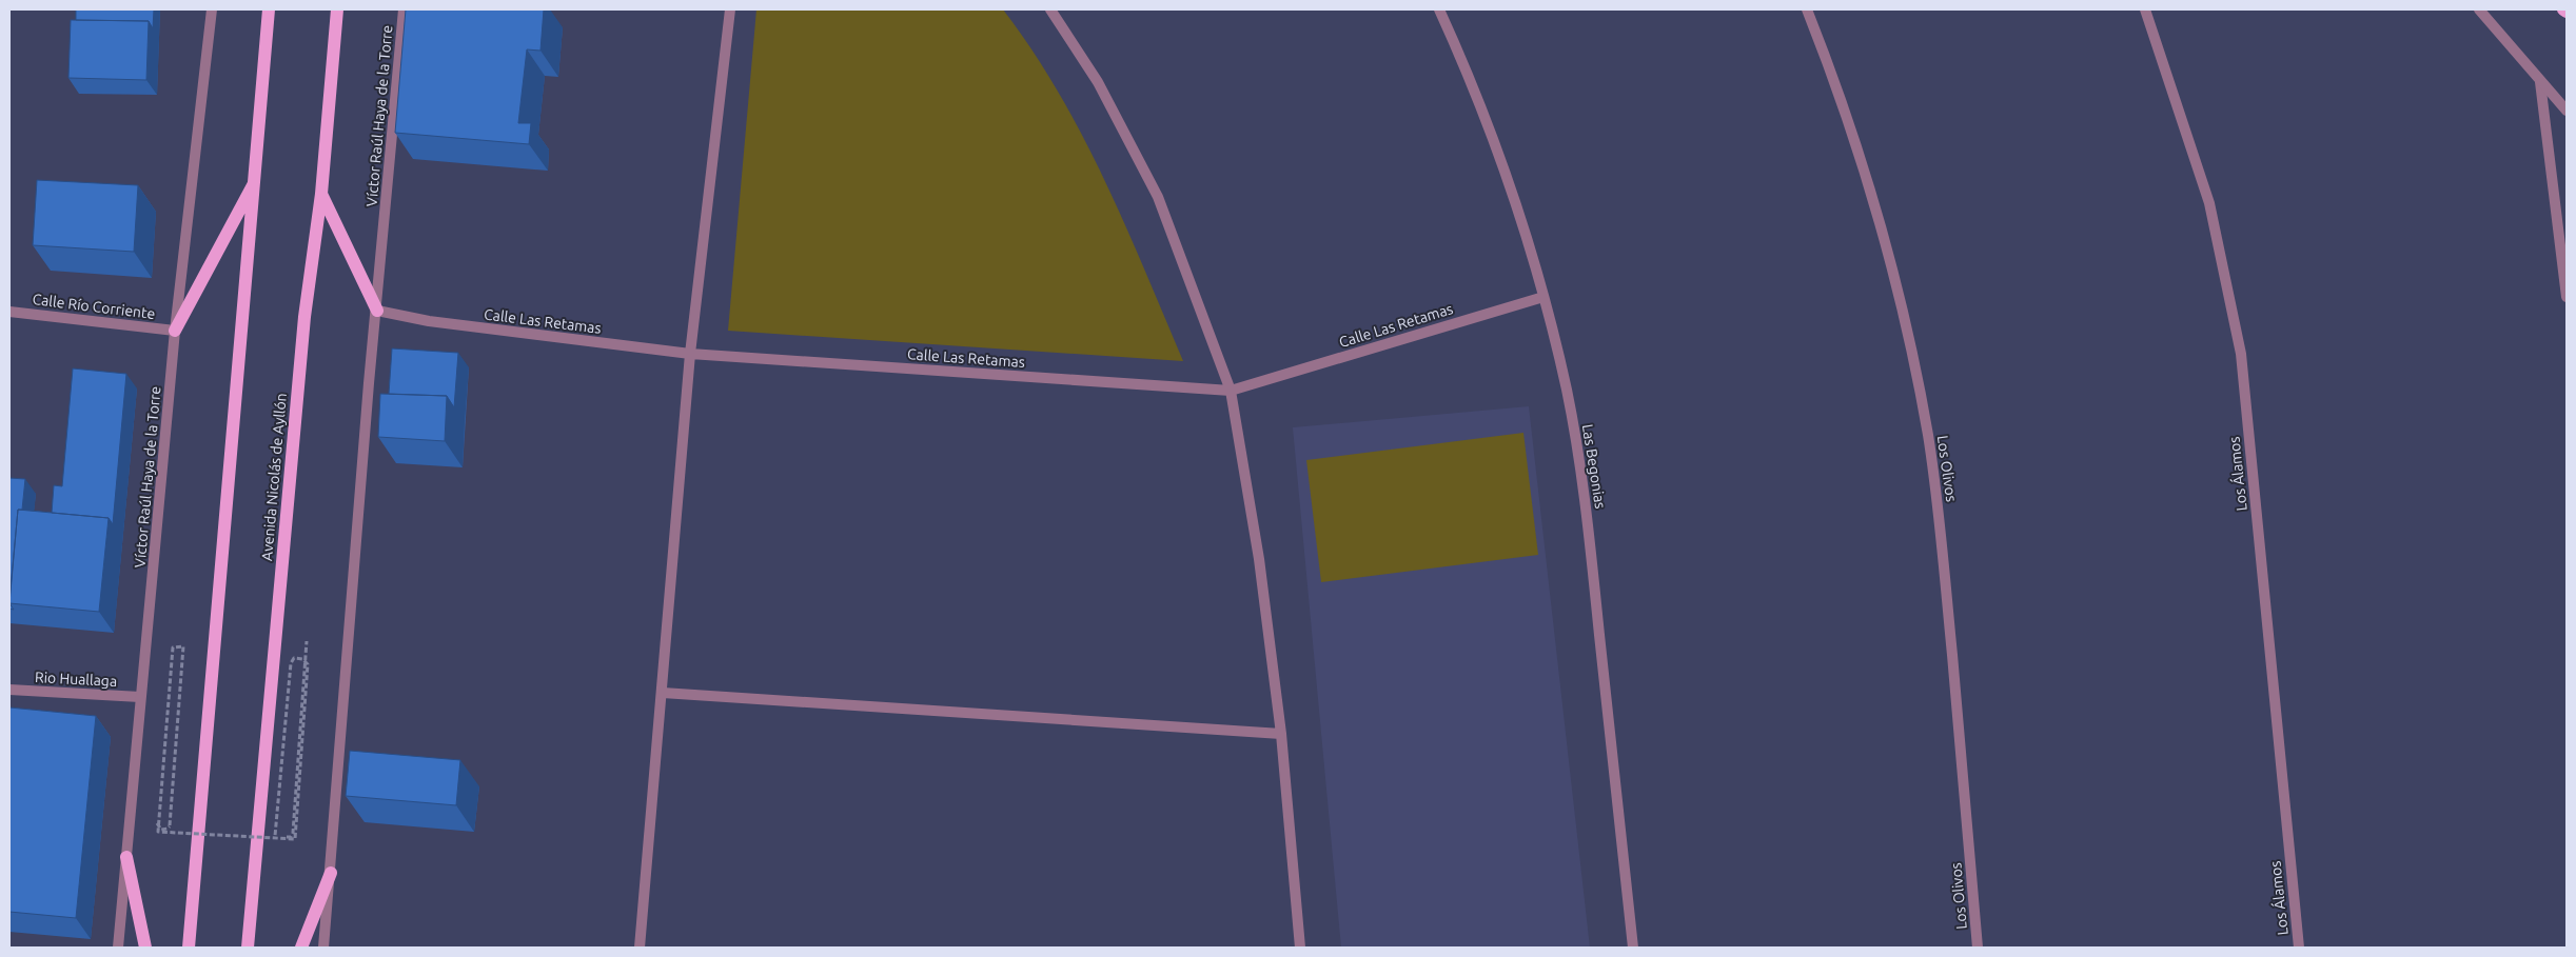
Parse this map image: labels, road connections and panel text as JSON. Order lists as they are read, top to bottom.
{
  "streets": {
    "main road": ["Avenida Nicolás de Ayllón"],
    "street": [
      "Víctor Raúl Haya de la Torre",
      "Calle Río Corriente",
      "Calle Las Retamas",
      "Las Begonias",
      "Los Olivos",
      "Los Álamos",
      "Rio Huallaga"
    ]
  },
  "crossings": [
    ["Víctor Raúl Haya de la Torre", "Calle Río Corriente"],
    ["Víctor Raúl Haya de la Torre", "Calle Las Retamas"],
    ["Víctor Raúl Haya de la Torre", "Rio Huallaga"],
    ["Calle Las Retamas", "Las Begonias"]
  ]
}
